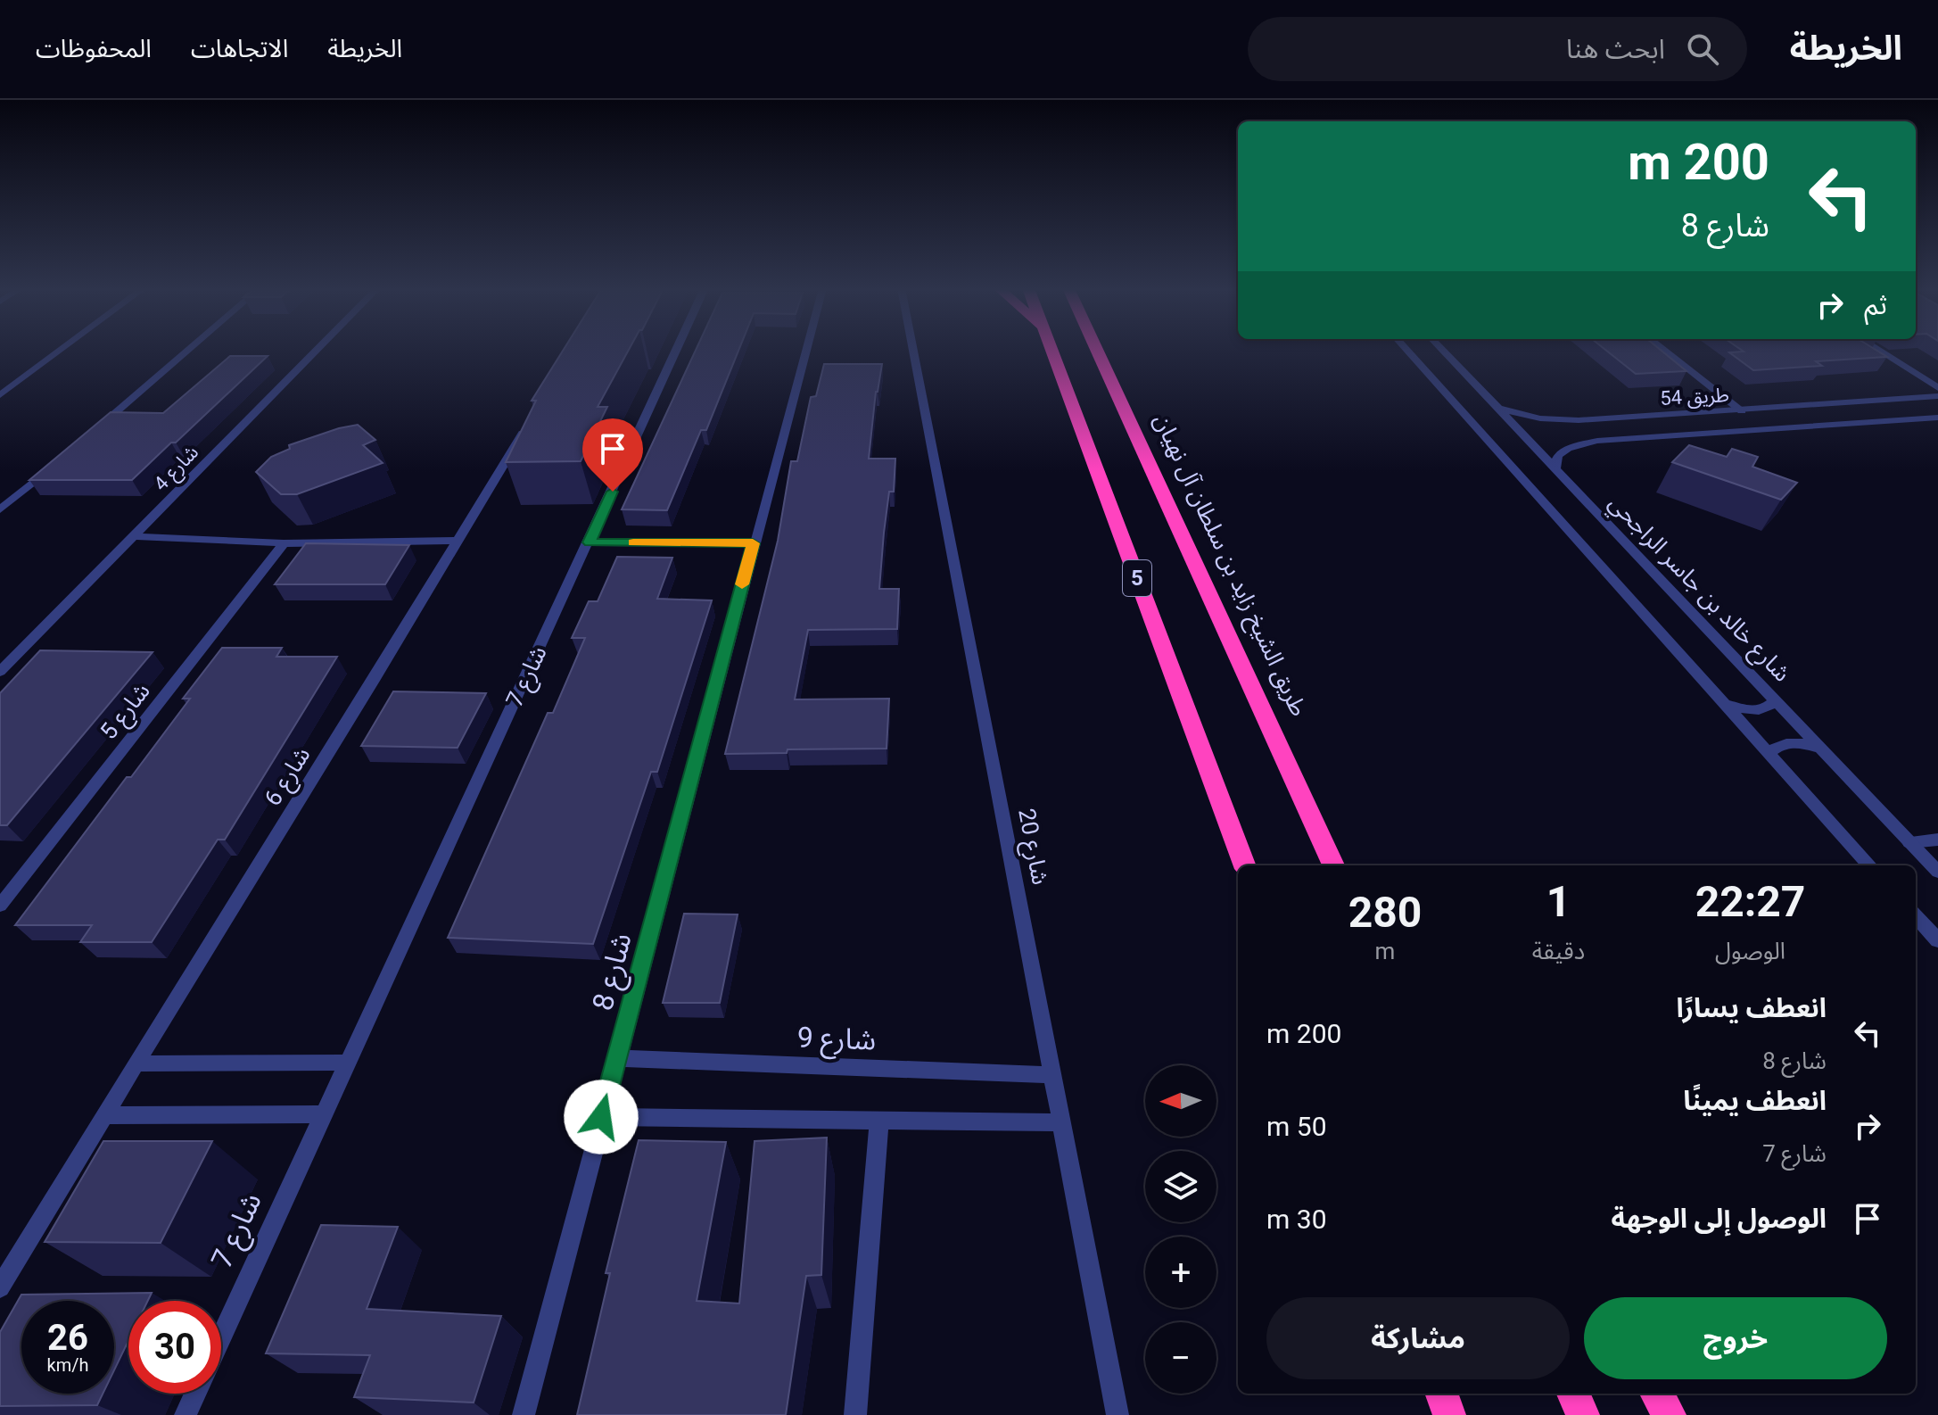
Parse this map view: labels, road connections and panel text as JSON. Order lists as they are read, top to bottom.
{
  "streets": {
    "highway": ["طريق الشيخ زايد بن سلطان آل نهيان", "5"],
    "street": [
      "طريق 54",
      "شارع 4",
      "شارع خالد بن جاسر الراجحي",
      "شارع 7",
      "شارع 5",
      "شارع 6",
      "شارع 20",
      "شارع 8",
      "شارع 9"
    ]
  },
  "crossings": [
    ["طريق 54", "شارع خالد بن جاسر الراجحي"],
    ["شارع 20", "شارع 9"],
    ["شارع 8", "شارع 9"]
  ],
  "north": "left",
  "page": {
    "header": "الخريطة",
    "search": "ابحث هنا",
    "nav": ["الخريطة", "الاتجاهات", "المحفوظات"],
    "turn": ["200 m", "شارع 8"],
    "then": "ثم",
    "eta": [
      "22:27",
      "الوصول",
      "1",
      "دقيقة",
      "280",
      "m"
    ],
    "list": [
      {
        "name": "انعطف يسارًا",
        "note": "شارع 8",
        "value": "200 m"
      },
      {
        "name": "انعطف يمينًا",
        "note": "شارع 7",
        "value": "50 m"
      },
      {
        "name": "الوصول إلى الوجهة",
        "value": "30 m"
      }
    ],
    "map_buttons": ["+", "−"],
    "buttons": ["خروج", "مشاركة"],
    "speed": "26 km/h",
    "limit": "30"
  }
}
